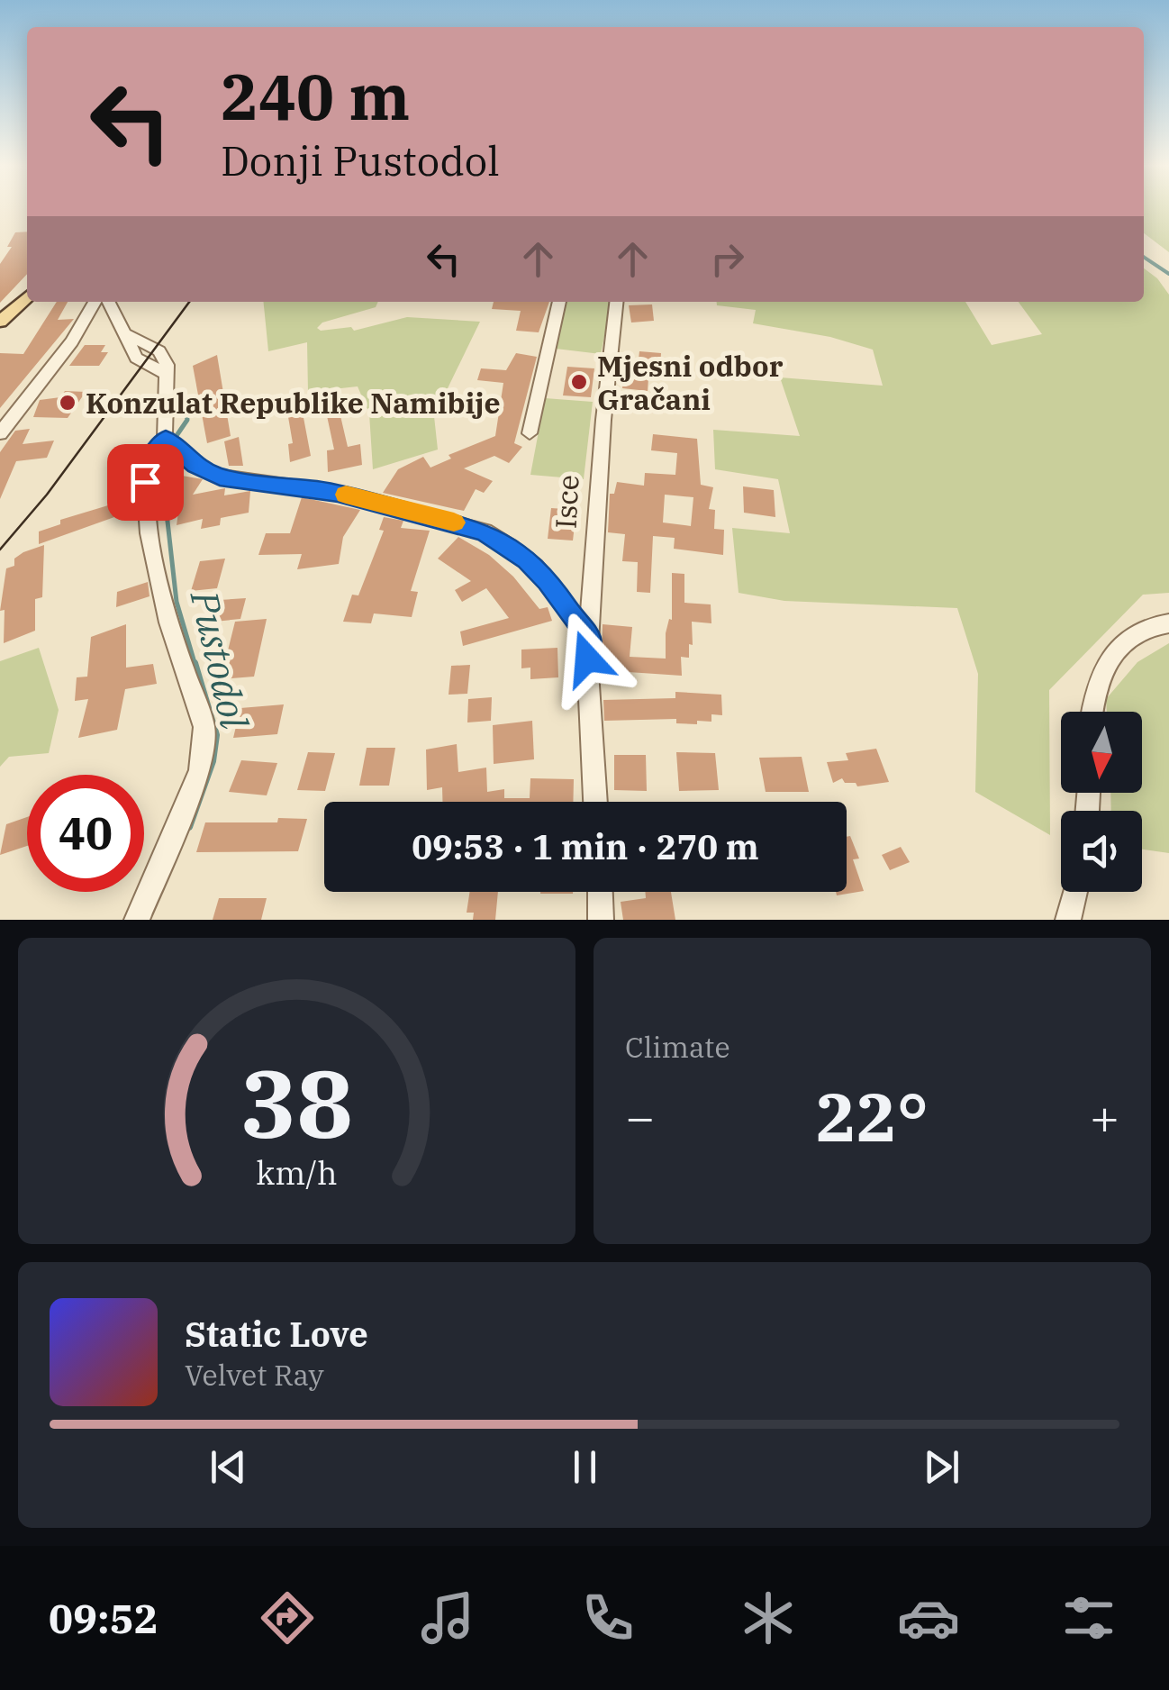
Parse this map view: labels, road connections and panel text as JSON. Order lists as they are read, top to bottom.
{
  "streets": {
    "street": ["Isce"]
  },
  "water": ["Pustodol"],
  "places": ["Mjesni odbor Gračani", "Konzulat Republike Namibije"],
  "north": "bottom",
  "page": {
    "turn": ["240 m", "Donji Pustodol"],
    "limit": "40",
    "trip": "09:53 · 1 min · 270 m",
    "tile": "Climate",
    "heat": ["−", "22°", "+"],
    "song": ["Static Love", "Velvet Ray"],
    "tabs": "09:52",
    "gauge": ["38", "km/h"]
  }
}
